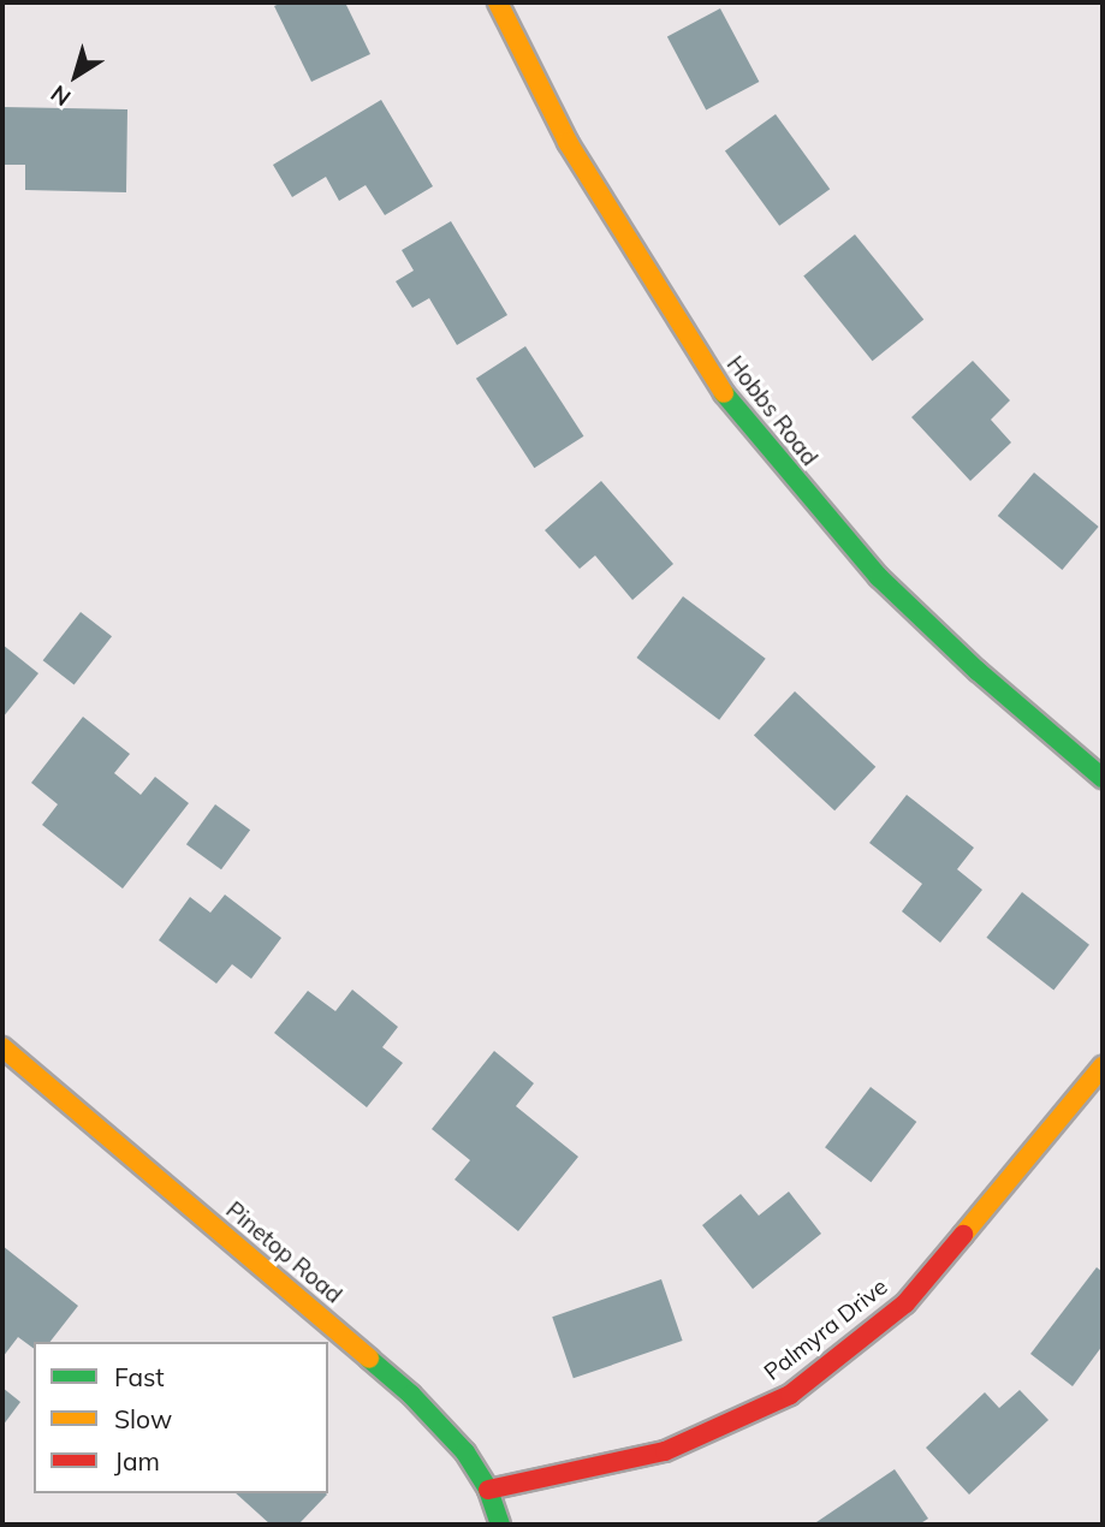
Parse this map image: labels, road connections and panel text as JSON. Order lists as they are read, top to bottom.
{
  "streets": {
    "street": ["Hobbs Road", "Pinetop Road", "Palmyra Drive"]
  },
  "crossings": [
    ["Pinetop Road", "Palmyra Drive"]
  ],
  "legend": ["Fast", "Slow", "Jam"],
  "north": "bottom left"
}
